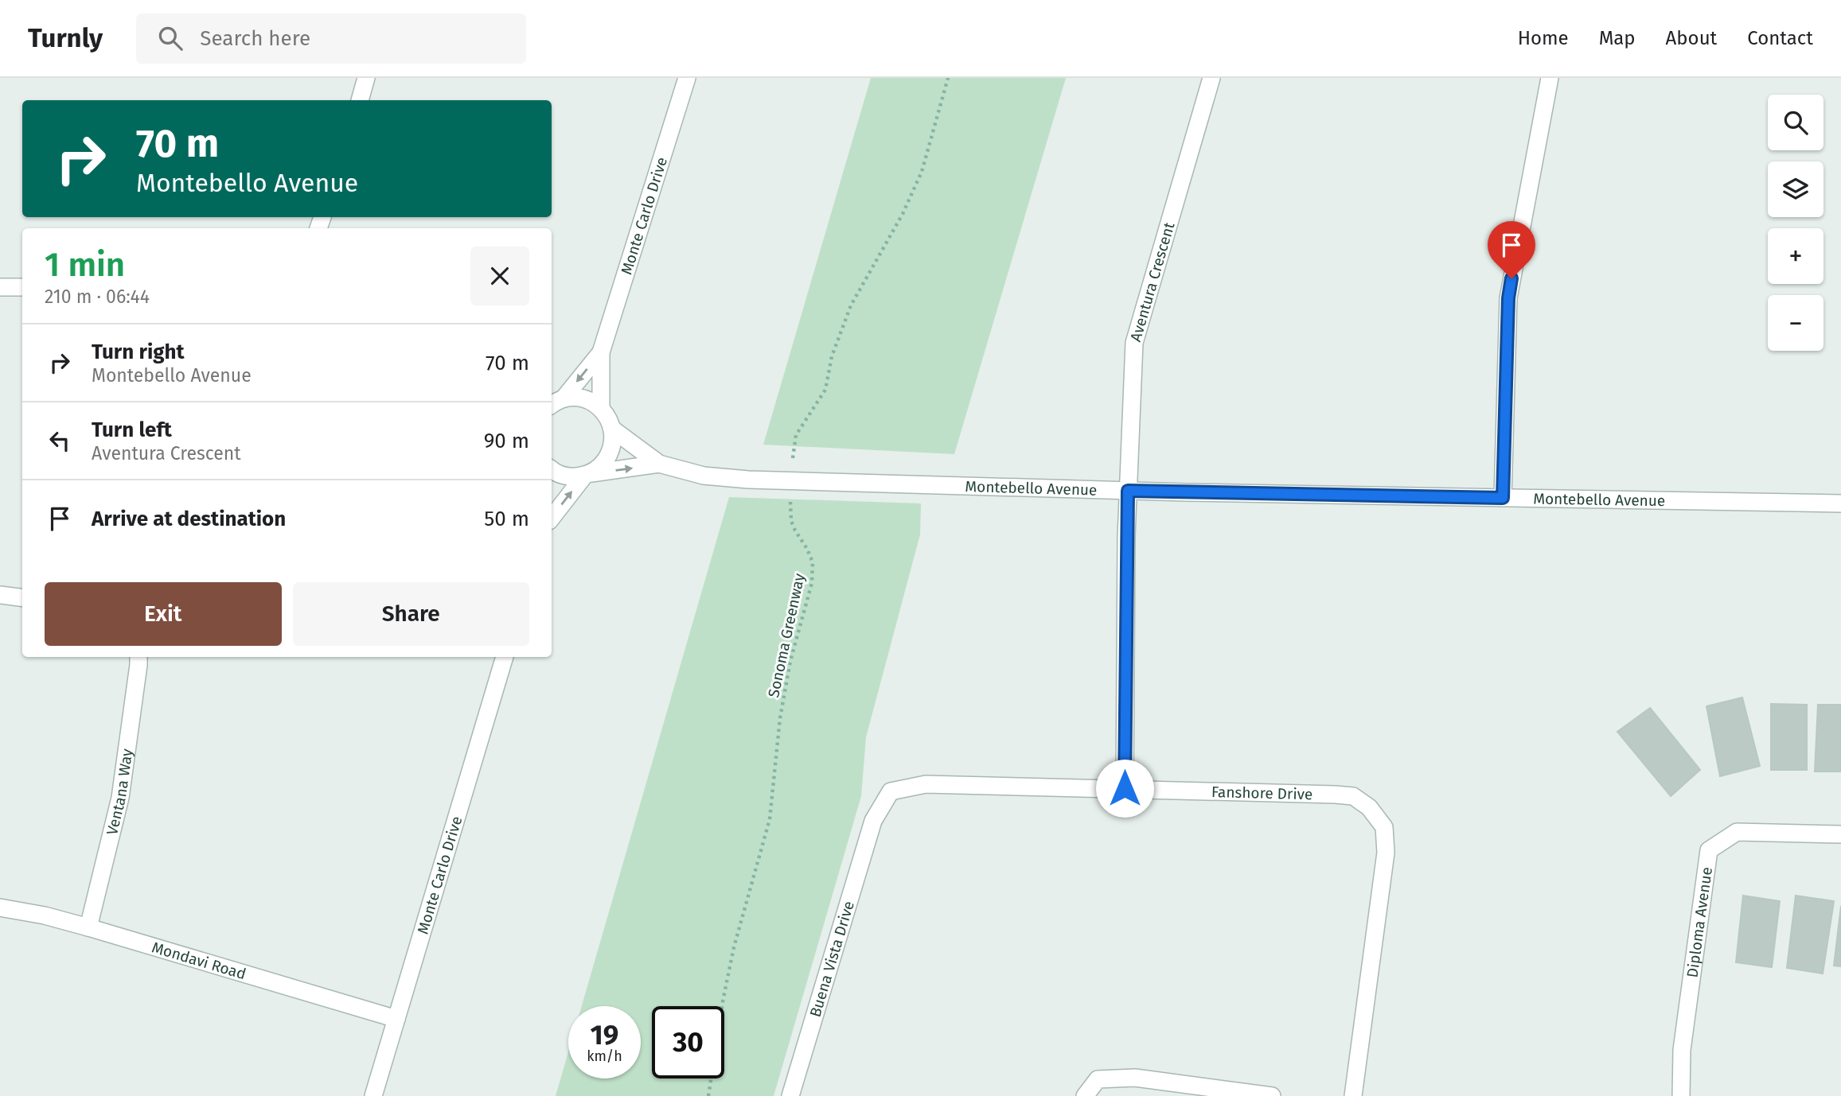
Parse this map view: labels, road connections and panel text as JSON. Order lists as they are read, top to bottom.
{
  "streets": {
    "street": [
      "Monte Carlo Drive",
      "Aventura Crescent",
      "Montebello Avenue",
      "Ventana Way",
      "Fanshore Drive",
      "Diploma Avenue",
      "Buena Vista Drive",
      "Mondavi Road"
    ],
    "path": ["Sonoma Greenway"]
  },
  "crossings": [
    ["Monte Carlo Drive", "Mondavi Road"],
    ["Aventura Crescent", "Montebello Avenue"],
    ["Aventura Crescent", "Fanshore Drive"],
    ["Montebello Avenue", "Sonoma Greenway"],
    ["Ventana Way", "Mondavi Road"],
    ["Fanshore Drive", "Buena Vista Drive"]
  ],
  "page": {
    "header": "Turnly",
    "search": "Search here",
    "nav": [
      "Home",
      "Map",
      "About",
      "Contact"
    ],
    "map_buttons": ["+", "−"],
    "turn": ["70 m", "Montebello Avenue"],
    "heading": ["1 min", "210 m · 06:44"],
    "list": [
      {
        "name": "Turn right",
        "note": "Montebello Avenue",
        "value": "70 m"
      },
      {
        "name": "Turn left",
        "note": "Aventura Crescent",
        "value": "90 m"
      },
      {
        "name": "Arrive at destination",
        "value": "50 m"
      }
    ],
    "buttons": ["Exit", "Share"],
    "speed": "19 km/h",
    "limit": "30"
  }
}
